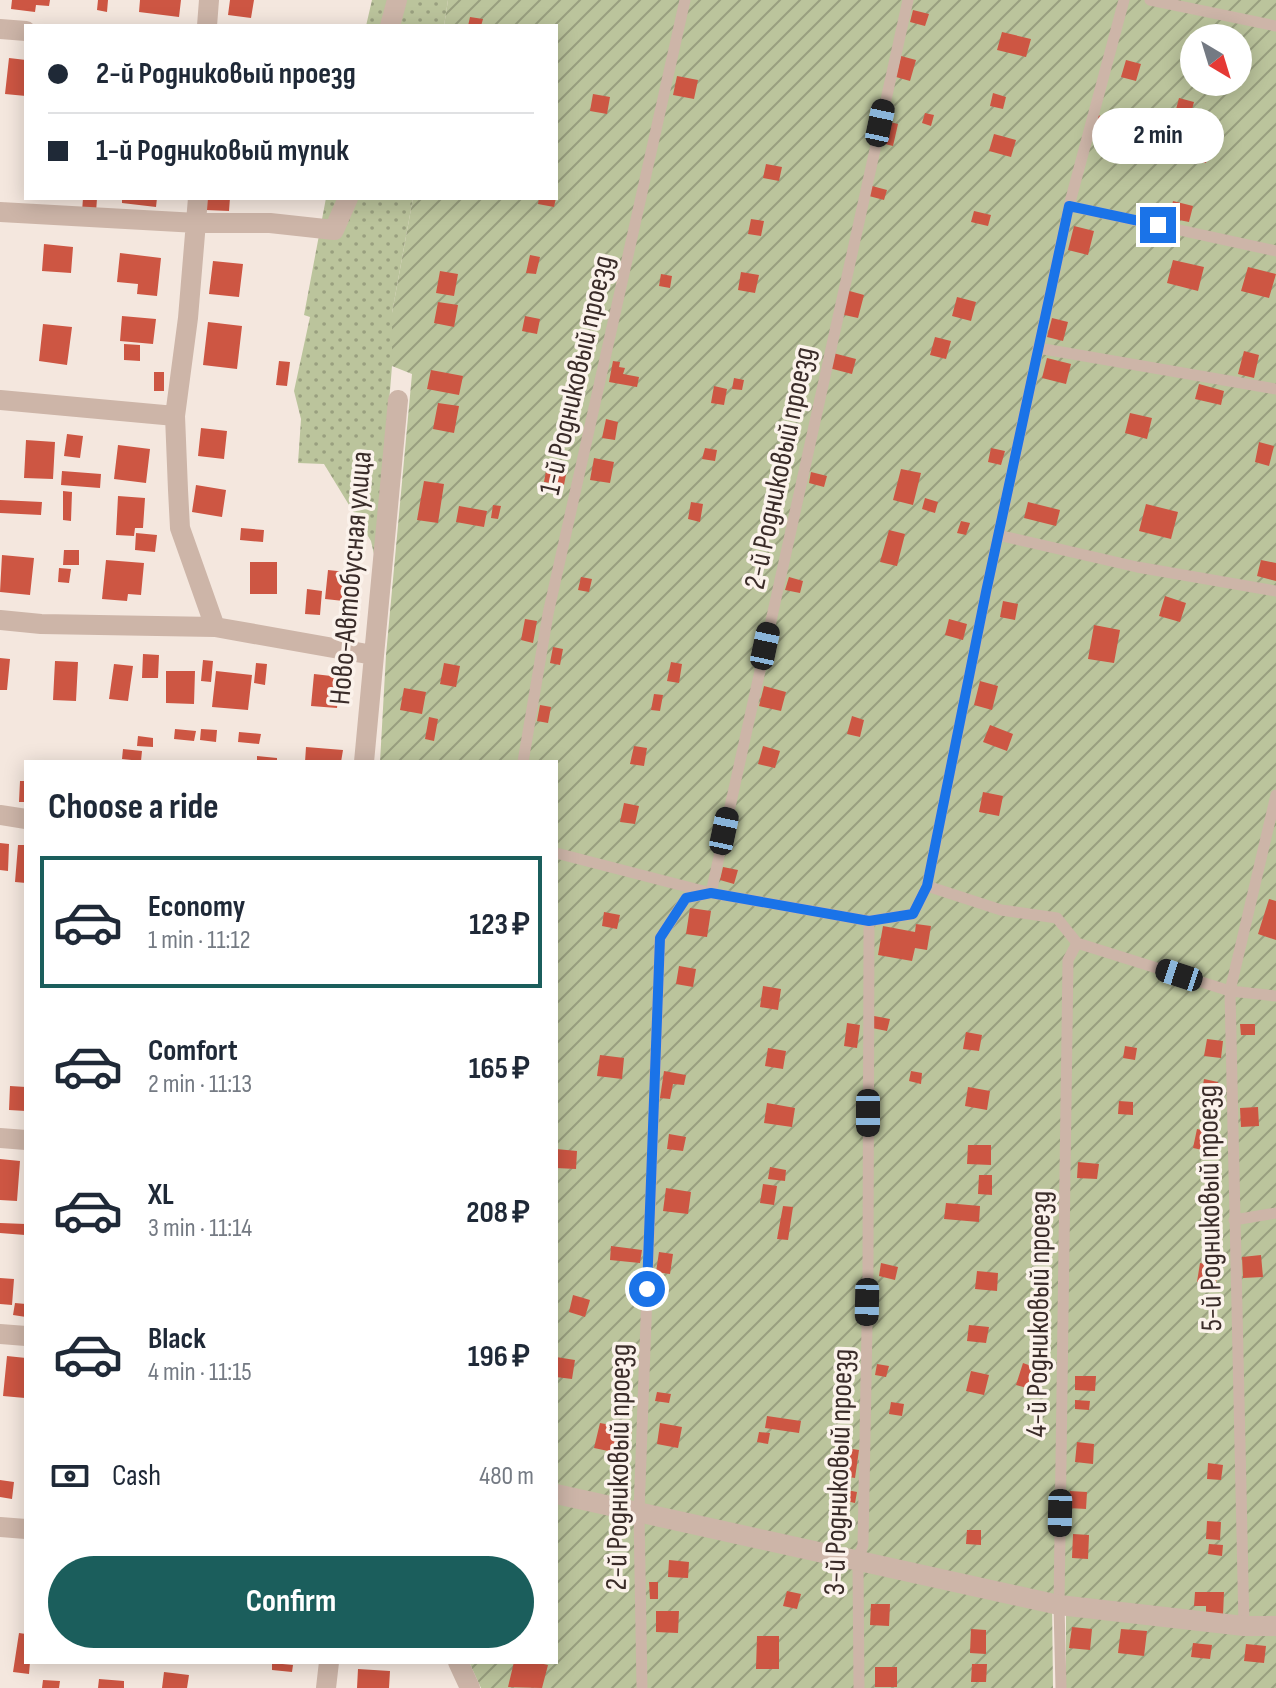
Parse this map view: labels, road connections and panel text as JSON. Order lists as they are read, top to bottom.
{
  "streets": {
    "street": ["Ново-Автобусная улица"],
    "lane": [
      "1-й Родниковый проезд",
      "2-й Родниковый проезд",
      "5-й Родниковый проезд",
      "4-й Родниковый проезд",
      "3-й Родниковый проезд"
    ]
  },
  "north": "bottom right",
  "page": {
    "banner": ["2-й Родниковый проезд", "1-й Родниковый тупик"],
    "bubble": "2 min",
    "heading": "Choose a ride",
    "list": [
      {
        "name": "Economy",
        "note": "1 min · 11:12",
        "value": "123 ₽"
      },
      {
        "name": "Comfort",
        "note": "2 min · 11:13",
        "value": "165 ₽"
      },
      {
        "name": "XL",
        "note": "3 min · 11:14",
        "value": "208 ₽"
      },
      {
        "name": "Black",
        "note": "4 min · 11:15",
        "value": "196 ₽"
      }
    ],
    "pay": ["Cash", "480 m"],
    "buttons": "Confirm"
  }
}
